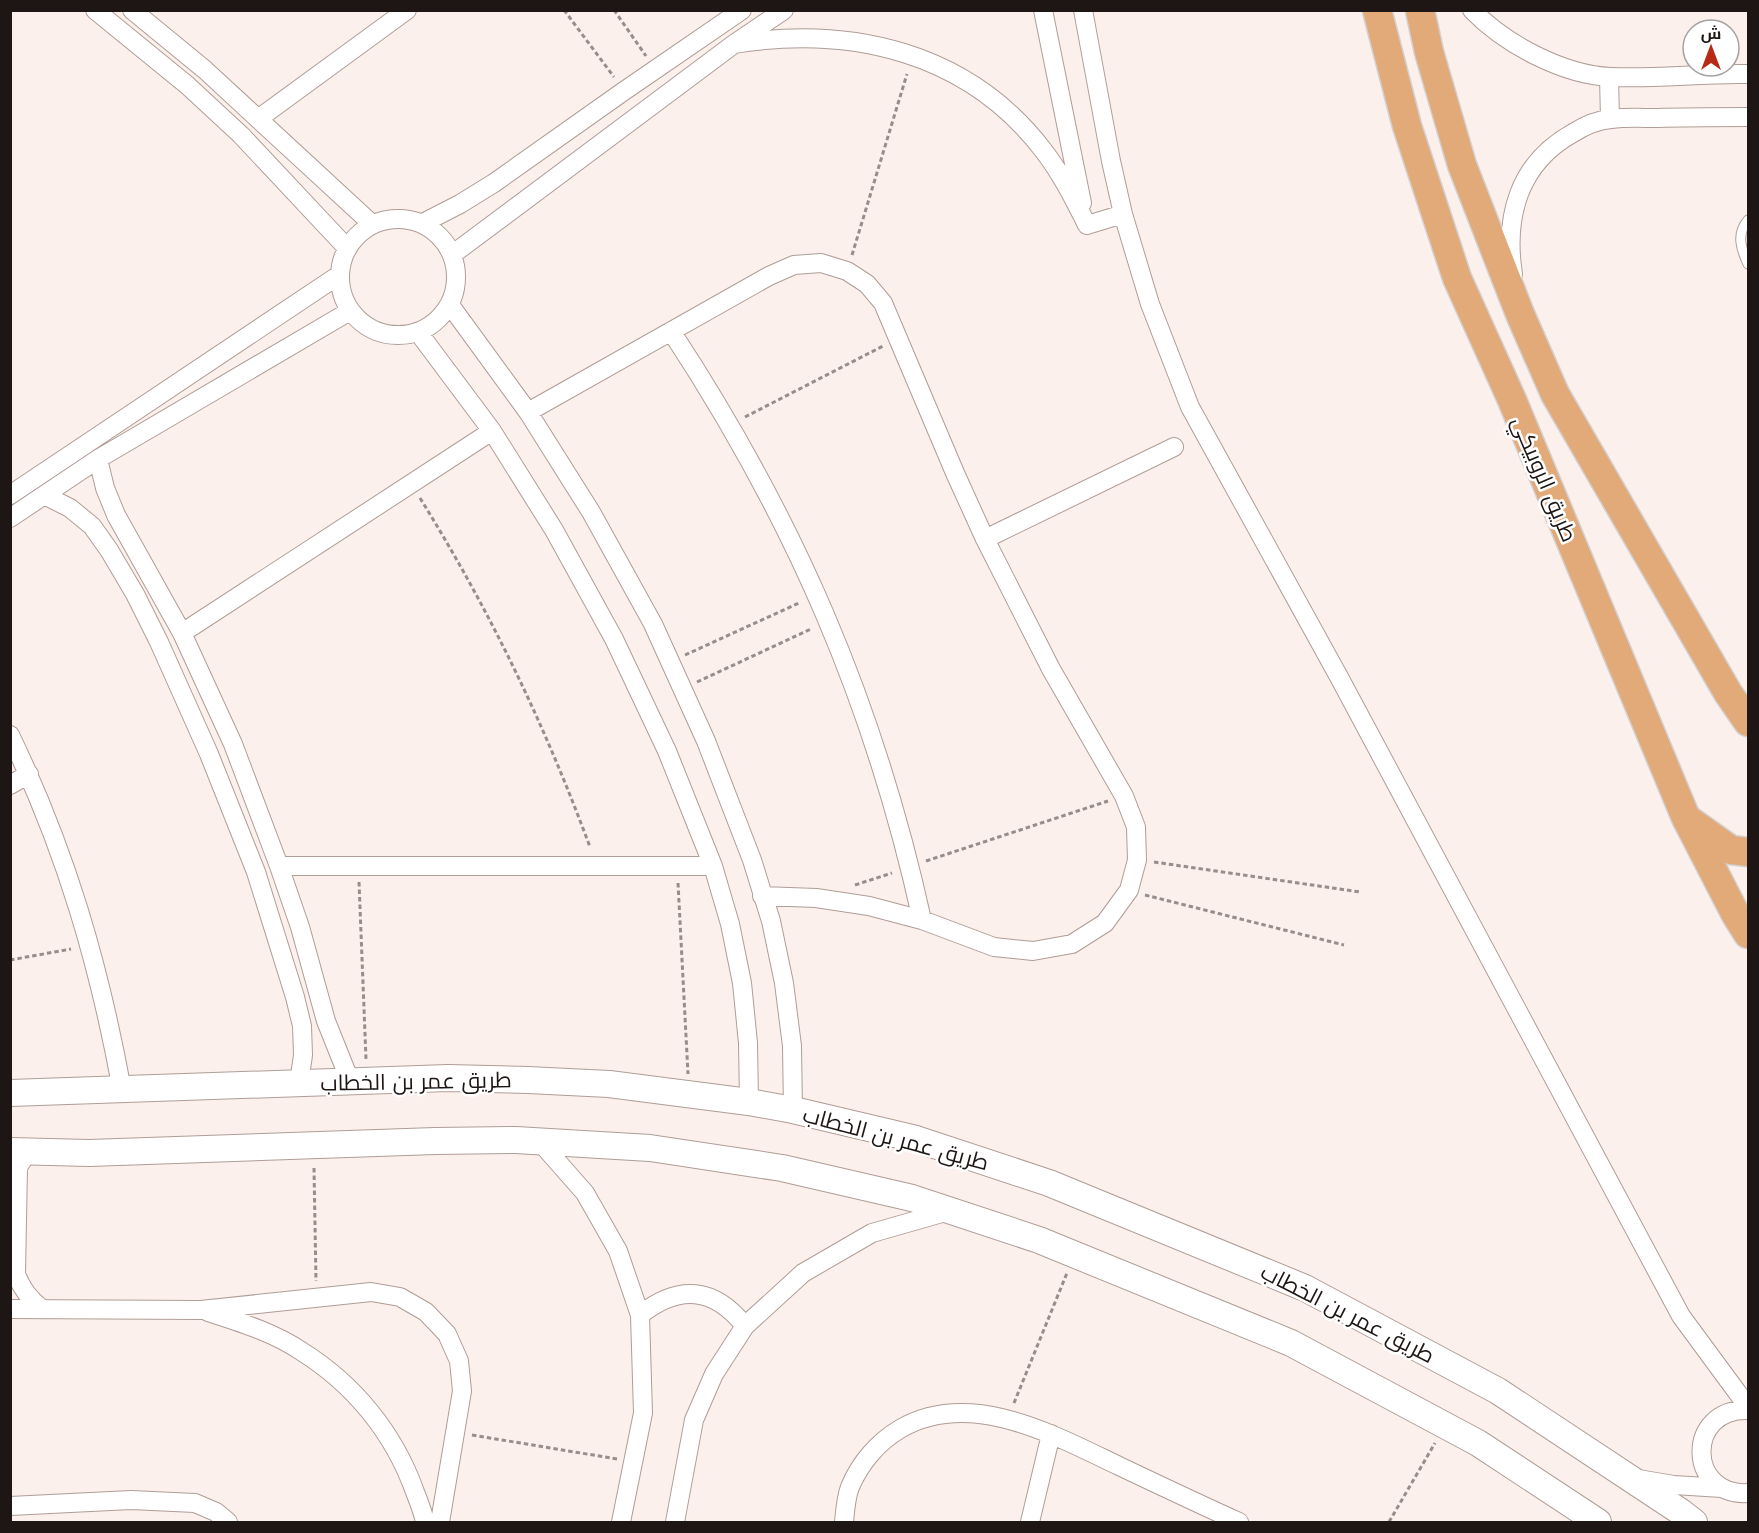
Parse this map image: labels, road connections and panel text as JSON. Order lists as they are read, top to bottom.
{
  "streets": {
    "main road": ["طريق الروبيكي"],
    "street": ["طريق عمر بن الخطاب"]
  },
  "north": "top"
}
